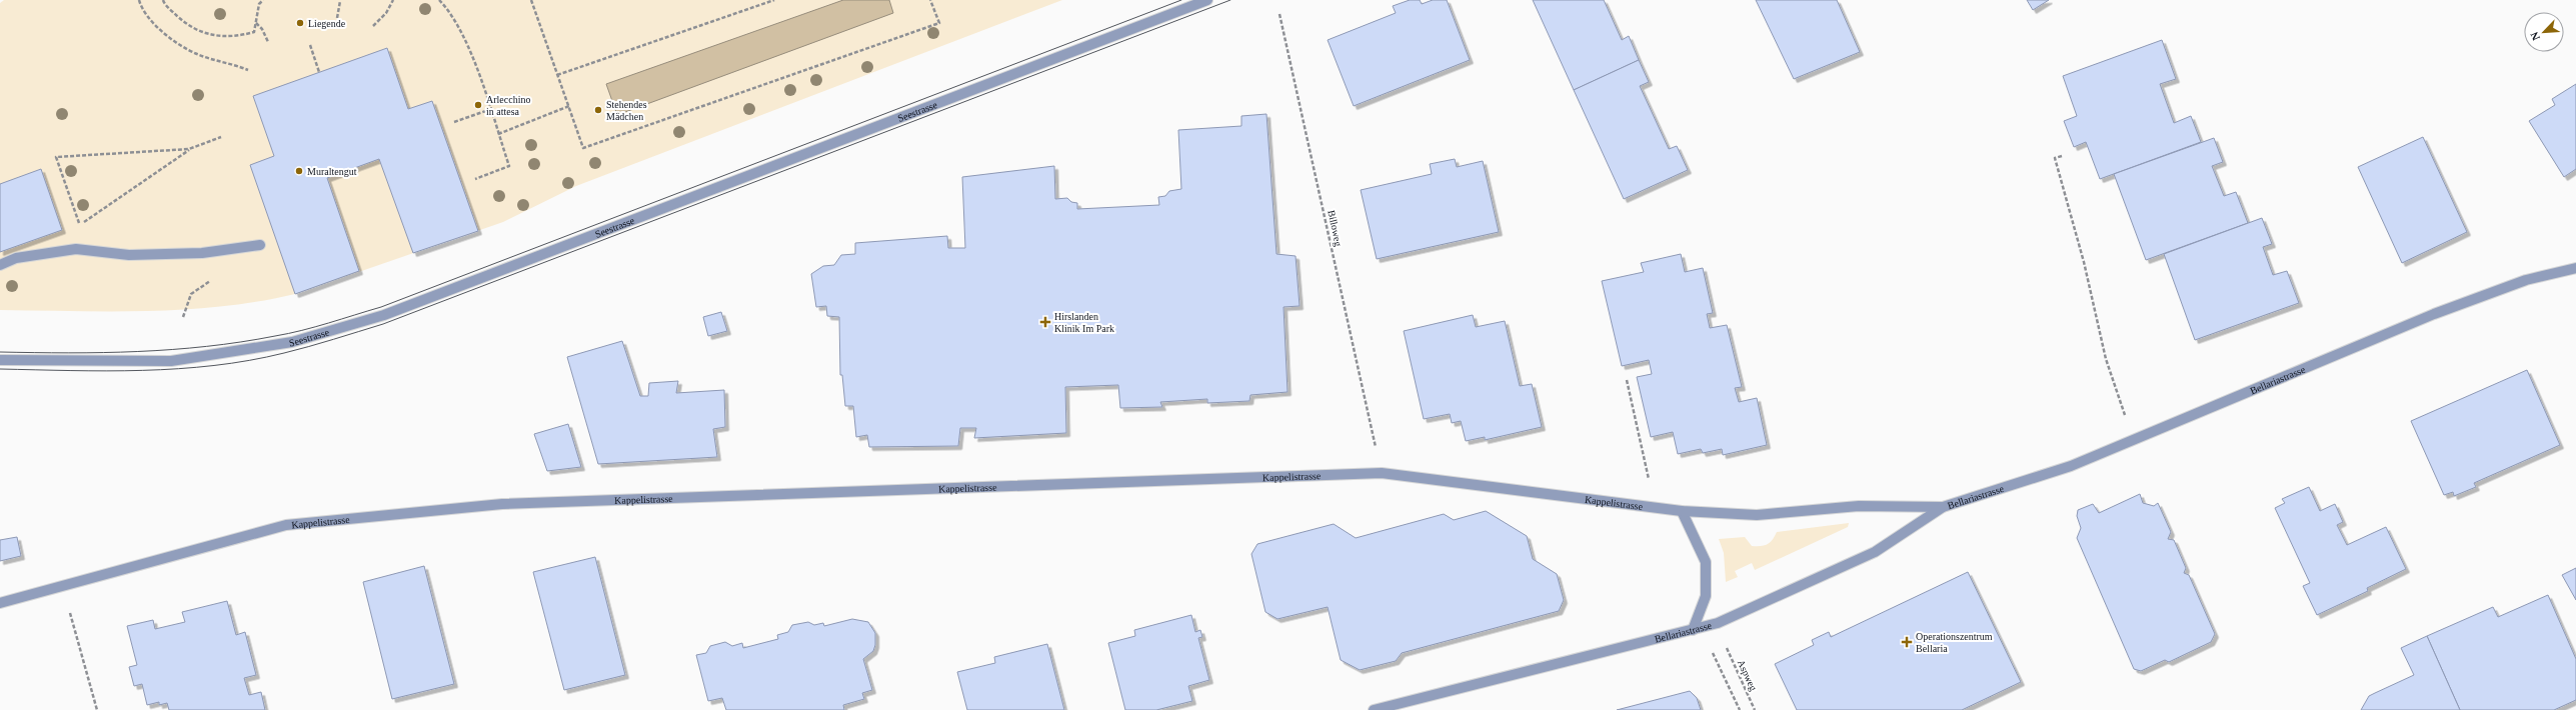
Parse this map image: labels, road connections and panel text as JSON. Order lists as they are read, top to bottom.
{
  "streets": {
    "street": ["Seestrasse", "Bellariastrasse", "Kappelistrasse"],
    "path": ["Billoweg", "Aspweg"]
  },
  "crossings": [
    ["Bellariastrasse", "Kappelistrasse"]
  ],
  "places": {
    "other": [
      "Liegende",
      "Arlecchino in attesa",
      "Stehendes Mädchen",
      "Muraltengut"
    ],
    "health": ["Hirslanden Klinik Im Park", "Operationszentrum Bellaria"]
  },
  "north": "bottom left"
}
